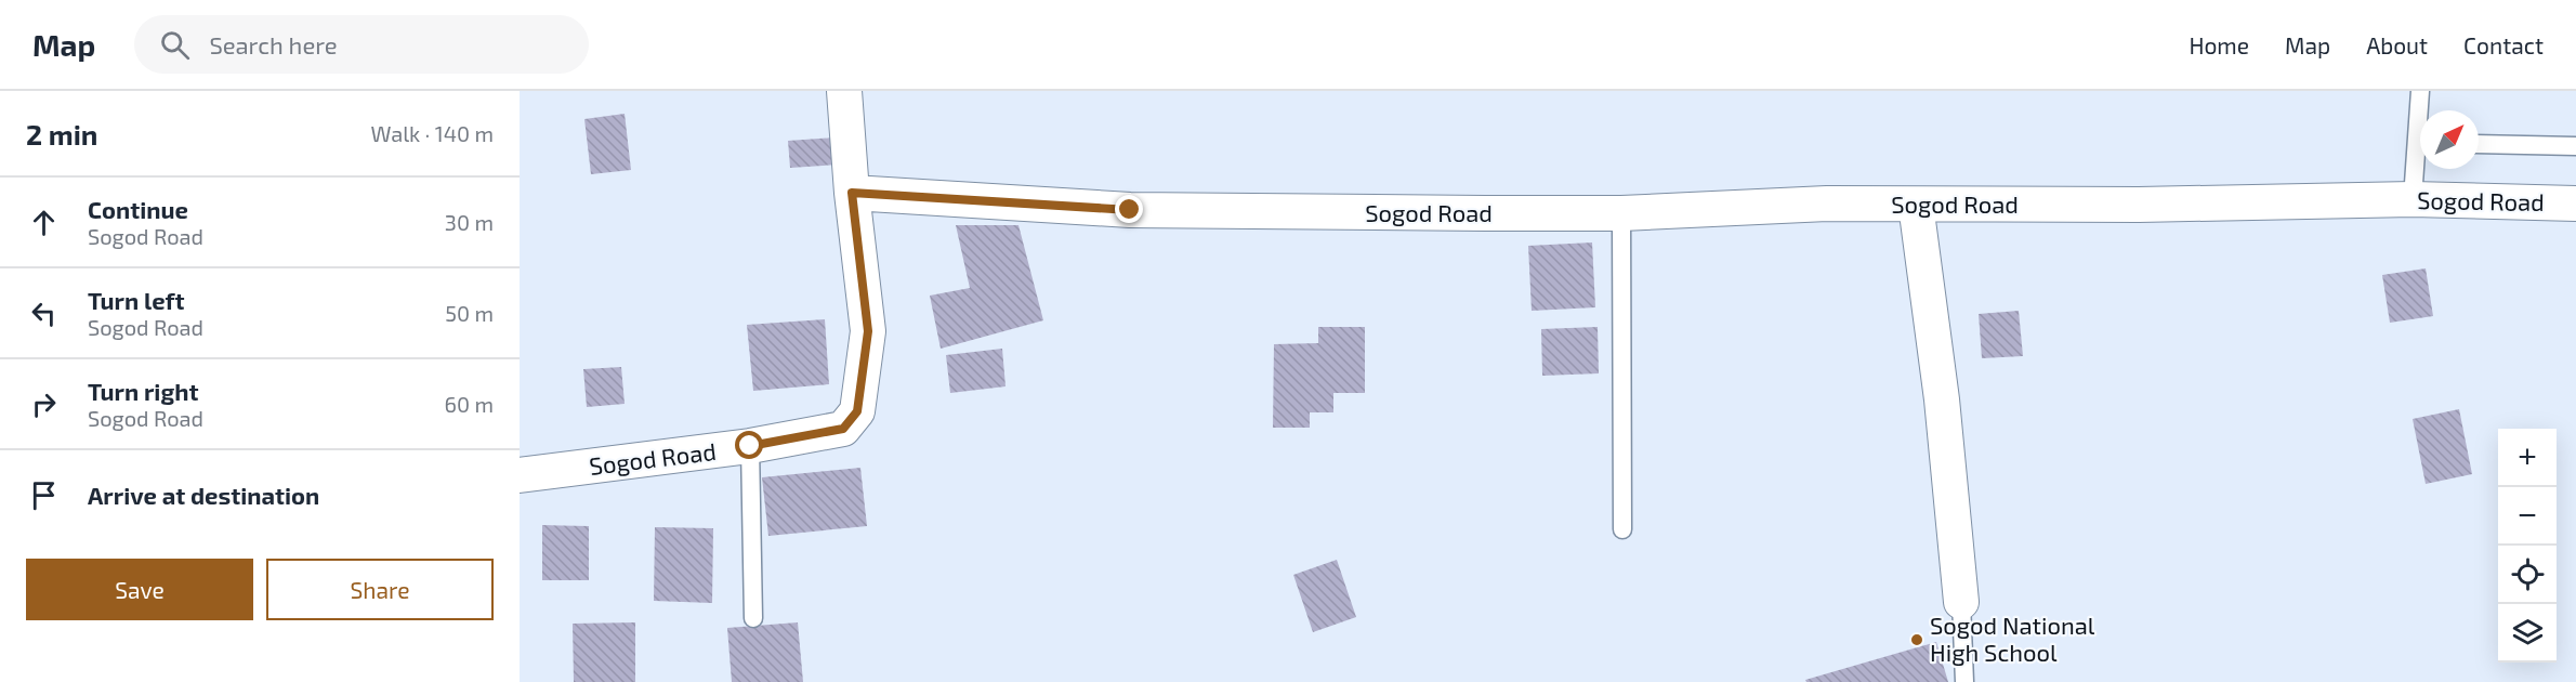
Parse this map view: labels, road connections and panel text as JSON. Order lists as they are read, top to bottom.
{
  "streets": {
    "street": ["Sogod Road"]
  },
  "places": ["Sogod National High School"],
  "north": "top right",
  "page": {
    "header": "Map",
    "search": "Search here",
    "nav": [
      "Home",
      "Map",
      "About",
      "Contact"
    ],
    "heading": ["2 min", "Walk · 140 m"],
    "list": [
      ["Continue", "Sogod Road", "30 m"],
      ["Turn left", "Sogod Road", "50 m"],
      ["Turn right", "Sogod Road", "60 m"],
      "Arrive at destination"
    ],
    "map_buttons": ["+", "−"],
    "buttons": ["Save", "Share"]
  }
}
